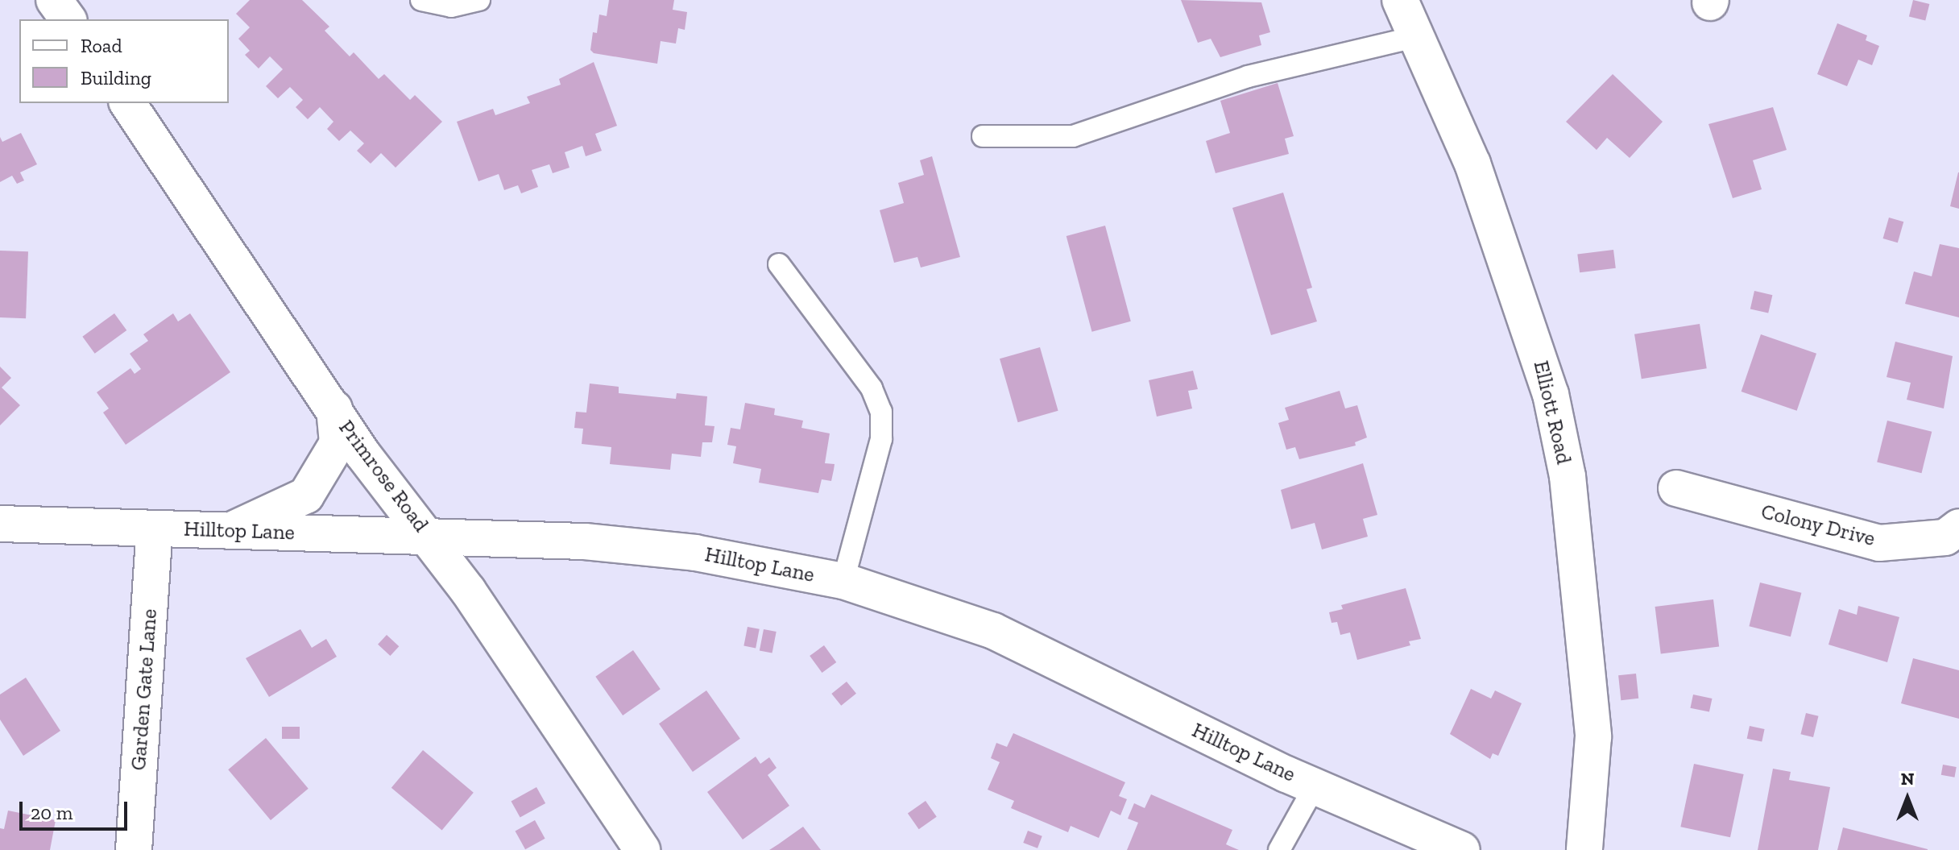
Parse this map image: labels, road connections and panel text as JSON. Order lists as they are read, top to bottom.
{
  "streets": {
    "street": [
      "Elliott Road",
      "Primrose Road",
      "Colony Drive",
      "Hilltop Lane",
      "Garden Gate Lane"
    ]
  },
  "crossings": [
    ["Primrose Road", "Hilltop Lane"],
    ["Hilltop Lane", "Garden Gate Lane"]
  ],
  "legend": ["Road", "Building"],
  "scale_bar": "20 m",
  "north": "top"
}
